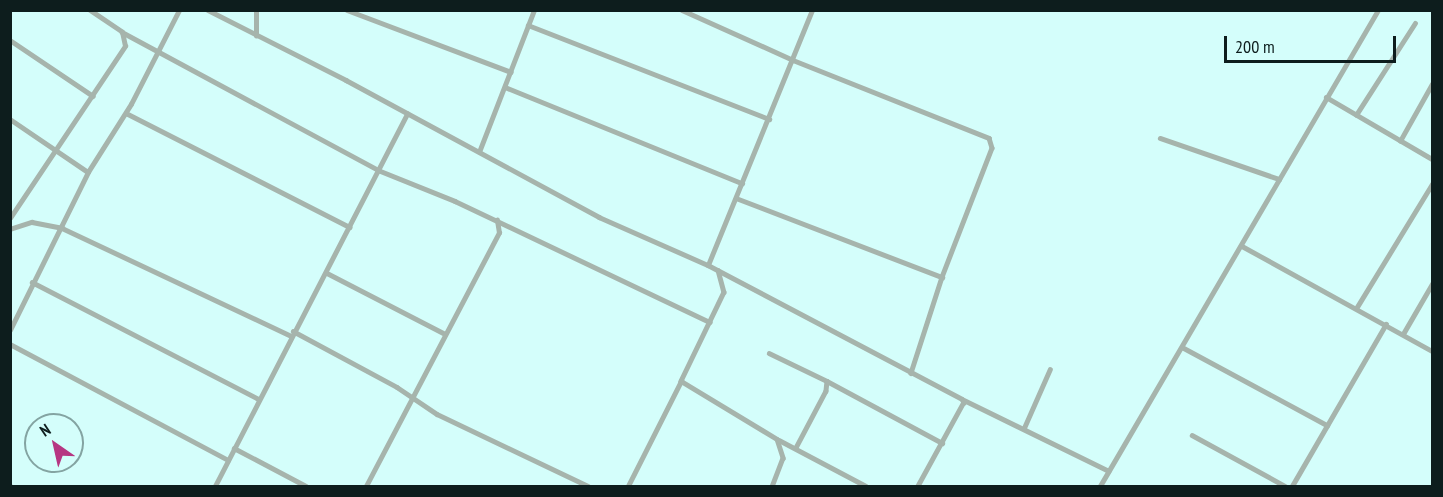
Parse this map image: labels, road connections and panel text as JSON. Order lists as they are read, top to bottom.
{
  "scale_bar": "200 m",
  "north": "top left"
}
